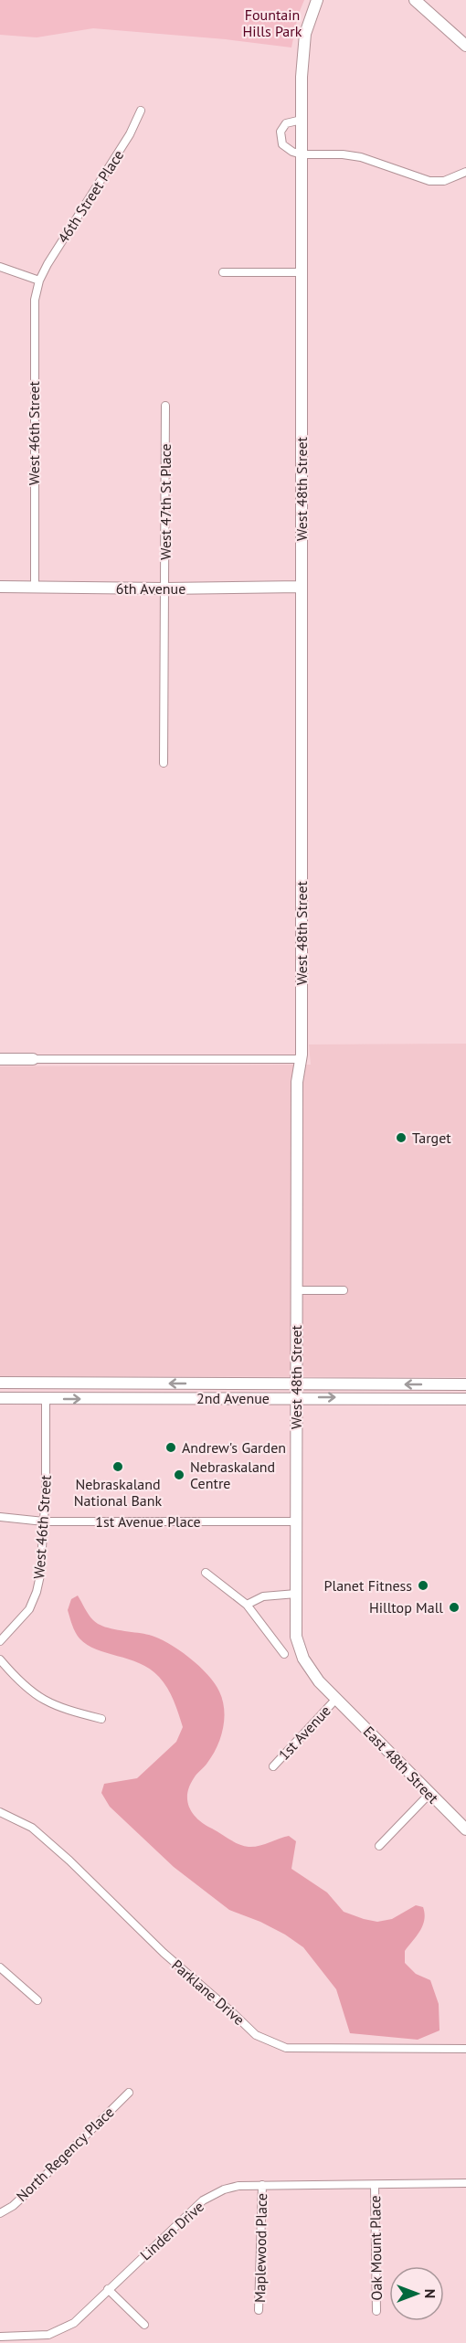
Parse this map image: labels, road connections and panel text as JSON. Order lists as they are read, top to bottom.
{
  "streets": {
    "street": [
      "46th Street Place",
      "West 46th Street",
      "West 48th Street",
      "West 47th St Place",
      "6th Avenue",
      "2nd Avenue",
      "1st Avenue Place",
      "1st Avenue",
      "East 48th Street",
      "Parklane Drive",
      "North Regency Place",
      "Linden Drive",
      "Maplewood Place",
      "Oak Mount Place"
    ]
  },
  "crossings": [
    ["46th Street Place", "West 46th Street"],
    ["West 46th Street", "6th Avenue"],
    ["West 46th Street", "2nd Avenue"],
    ["West 46th Street", "1st Avenue Place"],
    ["West 48th Street", "6th Avenue"],
    ["West 48th Street", "2nd Avenue"],
    ["West 48th Street", "1st Avenue Place"],
    ["West 48th Street", "1st Avenue"],
    ["West 48th Street", "East 48th Street"],
    ["West 47th St Place", "6th Avenue"],
    ["1st Avenue", "East 48th Street"],
    ["Linden Drive", "Maplewood Place"],
    ["Linden Drive", "Oak Mount Place"]
  ],
  "parks": ["Fountain Hills Park"],
  "places": [
    "Target",
    "Andrew's Garden",
    "Nebraskaland National Bank",
    "Nebraskaland Centre",
    "Planet Fitness",
    "Hilltop Mall"
  ],
  "north": "right"
}
